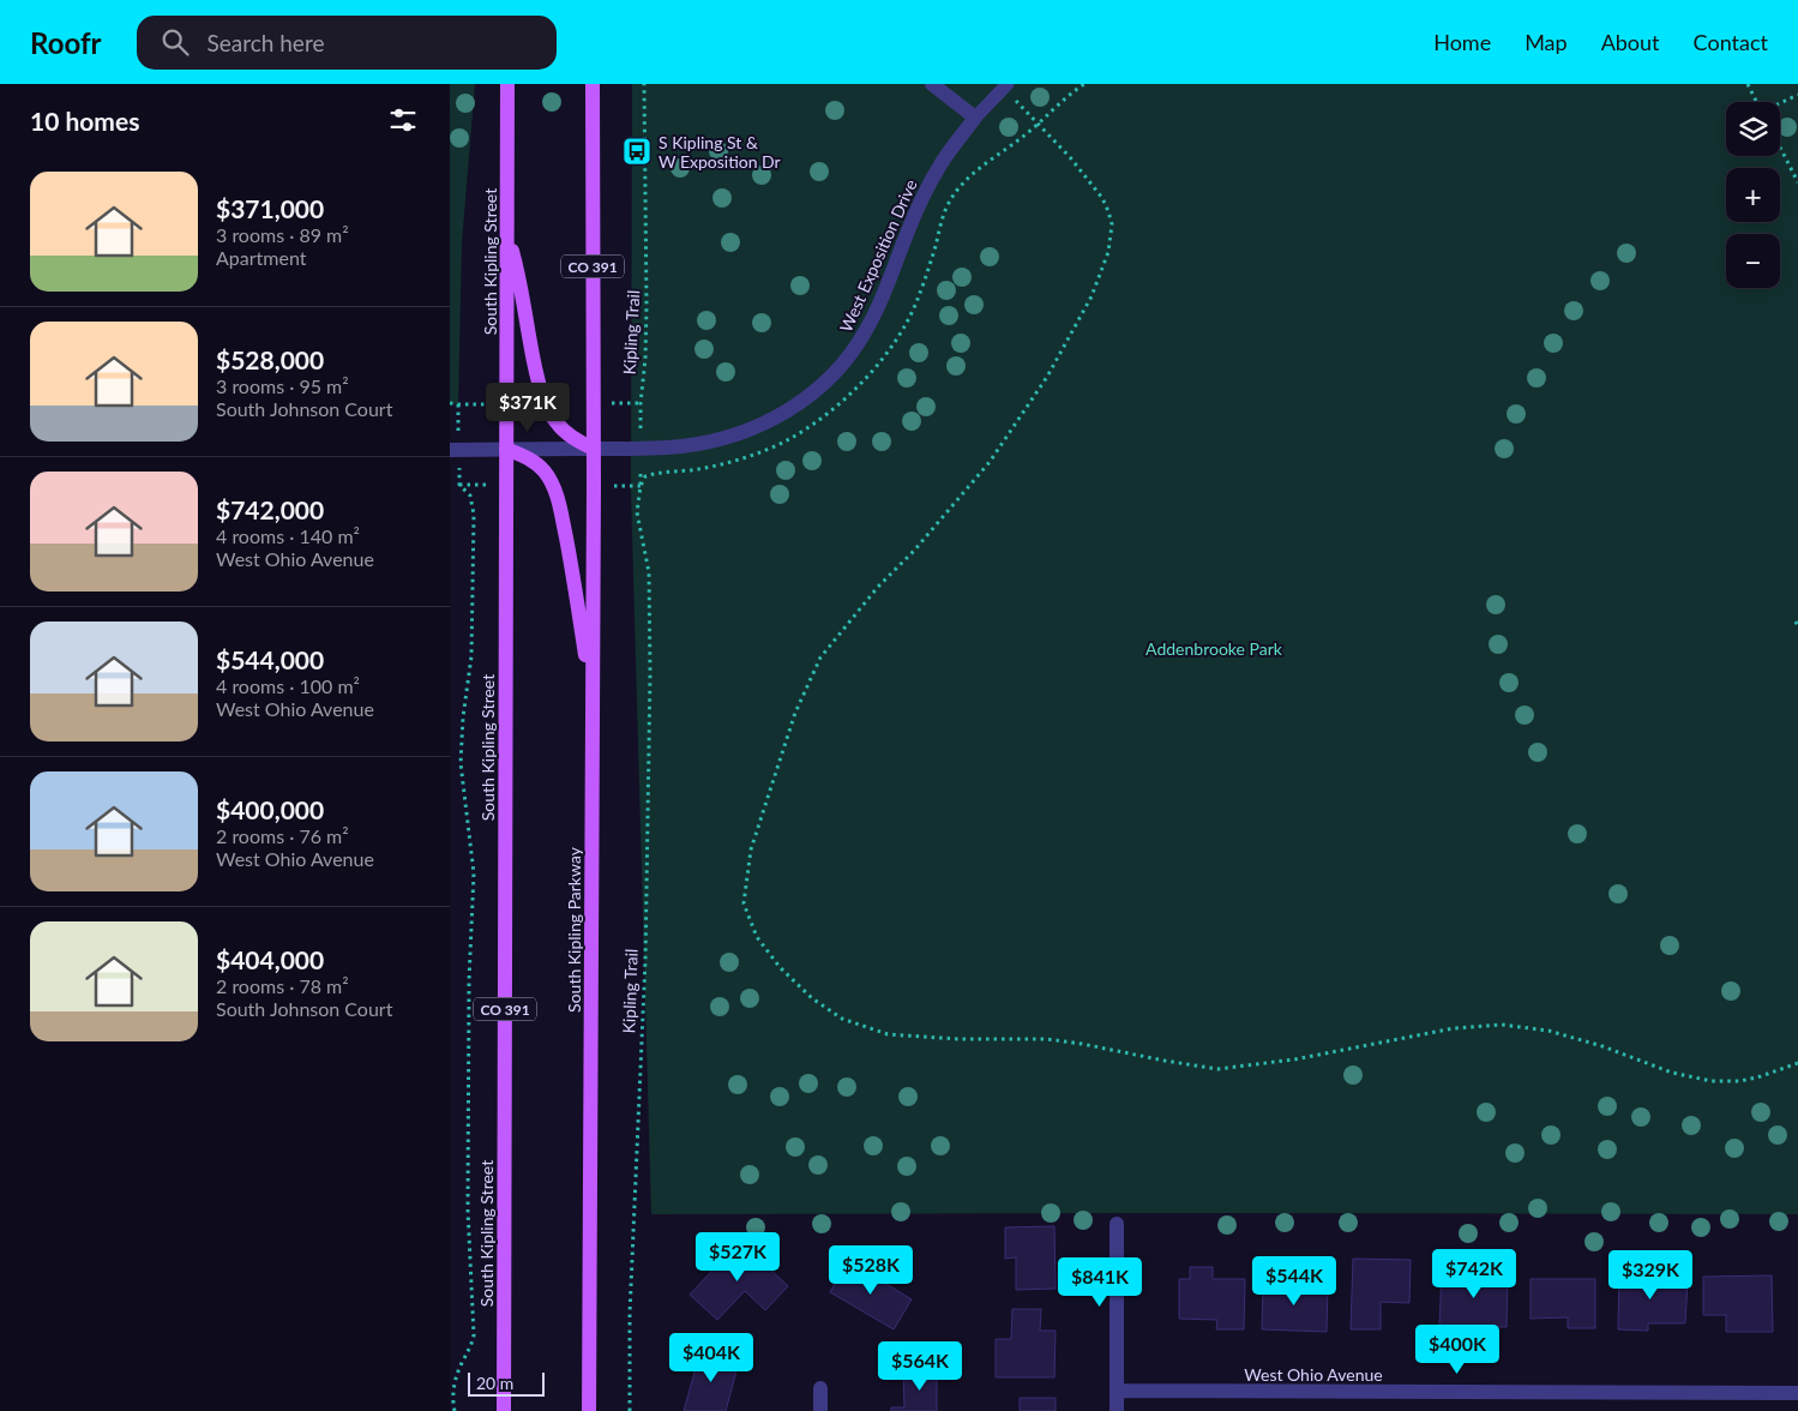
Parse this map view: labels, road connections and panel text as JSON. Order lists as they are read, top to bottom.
{
  "streets": {
    "main road": ["South Kipling Street", "CO 391", "South Kipling Parkway"],
    "street": ["West Exposition Drive", "West Ohio Avenue"],
    "path": ["Kipling Trail"]
  },
  "crossings": [
    ["West Exposition Drive", "South Kipling Street"],
    ["West Exposition Drive", "CO 391"],
    ["West Exposition Drive", "South Kipling Parkway"],
    ["CO 391", "South Kipling Parkway"]
  ],
  "parks": ["Addenbrooke Park"],
  "places": {
    "bus stop": ["S Kipling St & W Exposition Dr"]
  },
  "scale_bar": "20 m",
  "page": {
    "header": "Roofr",
    "search": "Search here",
    "nav": [
      "Home",
      "Map",
      "About",
      "Contact"
    ],
    "heading": "10 homes",
    "map_buttons": ["+", "−"],
    "list": [
      {
        "name": "$371,000",
        "note": "3 rooms · 89 m² · Apartment"
      },
      {
        "name": "$528,000",
        "note": "3 rooms · 95 m² · South Johnson Court"
      },
      {
        "name": "$742,000",
        "note": "4 rooms · 140 m² · West Ohio Avenue"
      },
      {
        "name": "$544,000",
        "note": "4 rooms · 100 m² · West Ohio Avenue"
      },
      {
        "name": "$400,000",
        "note": "2 rooms · 76 m² · West Ohio Avenue"
      },
      {
        "name": "$404,000",
        "note": "2 rooms · 78 m² · South Johnson Court"
      }
    ],
    "price": [
      "$371K",
      "$527K",
      "$528K",
      "$742K",
      "$329K",
      "$544K",
      "$841K",
      "$400K",
      "$404K",
      "$564K"
    ],
    "scale": "20 m"
  }
}
